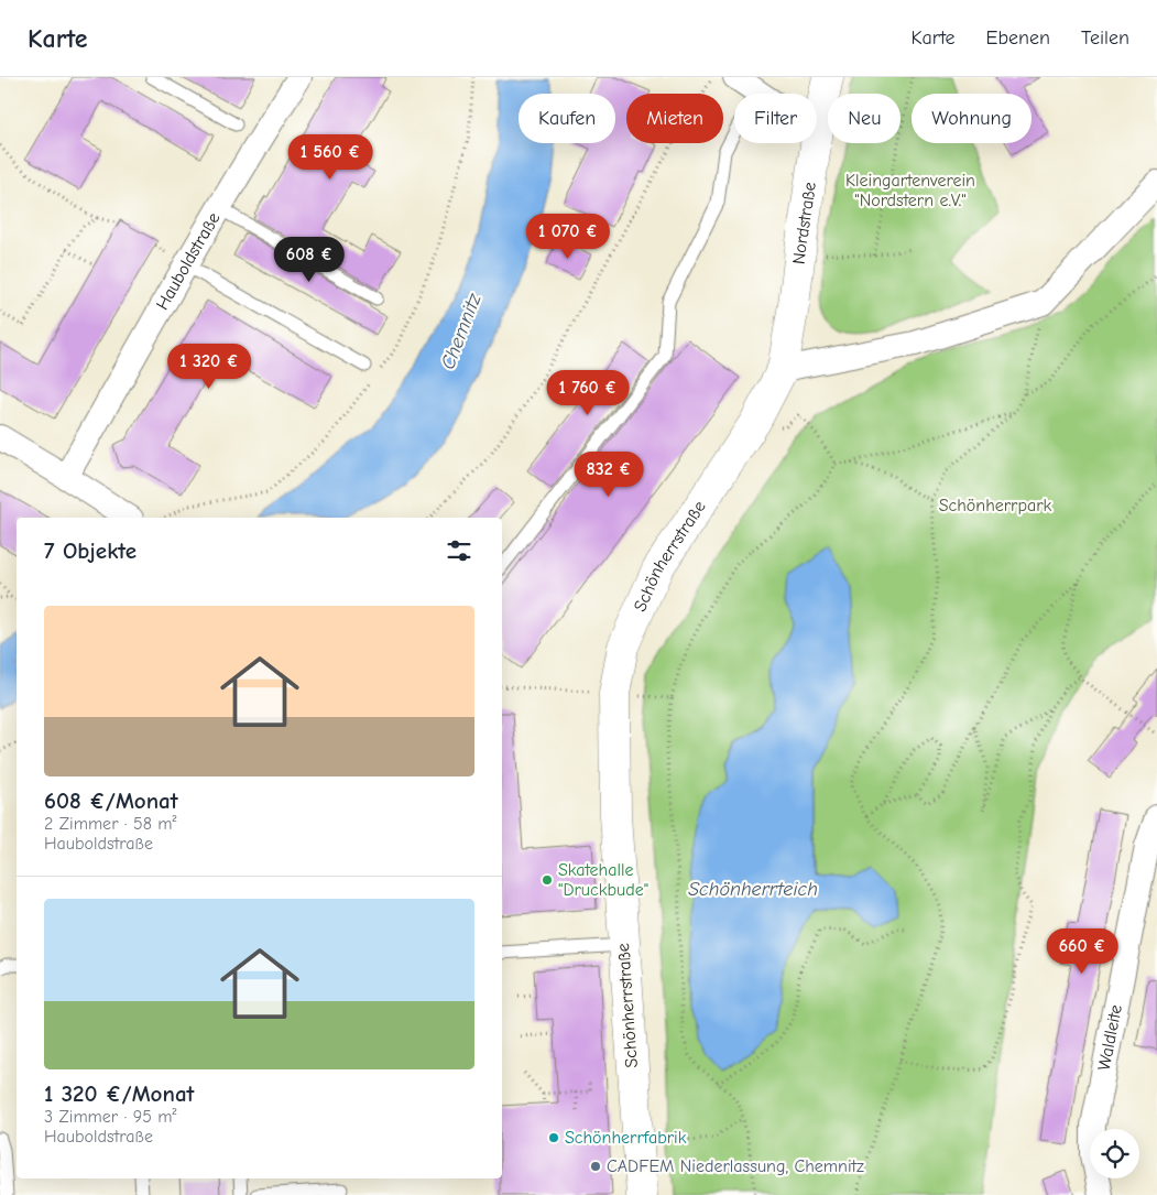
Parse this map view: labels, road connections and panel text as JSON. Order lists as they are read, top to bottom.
{
  "streets": {
    "main road": ["Nordstraße", "Schönherrstraße"],
    "street": ["Hauboldstraße", "Waldleite"]
  },
  "crossings": [
    ["Nordstraße", "Schönherrstraße"]
  ],
  "water": ["Chemnitz", "Schönherrteich"],
  "parks": ["Kleingartenverein \"Nordstern e.V.\"", "Schönherrpark"],
  "places": ["Skatehalle \"Druckbude\"", "Schönherrfabrik", "CADFEM Niederlassung, Chemnitz"],
  "page": {
    "header": "Karte",
    "nav": ["Karte", "Ebenen", "Teilen"],
    "chip": [
      "Kaufen",
      "Mieten",
      "Filter",
      "Neu",
      "Wohnung"
    ],
    "price": [
      "1 560 €",
      "1 070 €",
      "608 €",
      "1 320 €",
      "1 760 €",
      "832 €",
      "660 €"
    ],
    "heading": "7 Objekte",
    "list": [
      {
        "name": "608 €/Monat",
        "note": "2 Zimmer · 58 m² · Hauboldstraße"
      },
      {
        "name": "1 320 €/Monat",
        "note": "3 Zimmer · 95 m² · Hauboldstraße"
      }
    ]
  }
}
